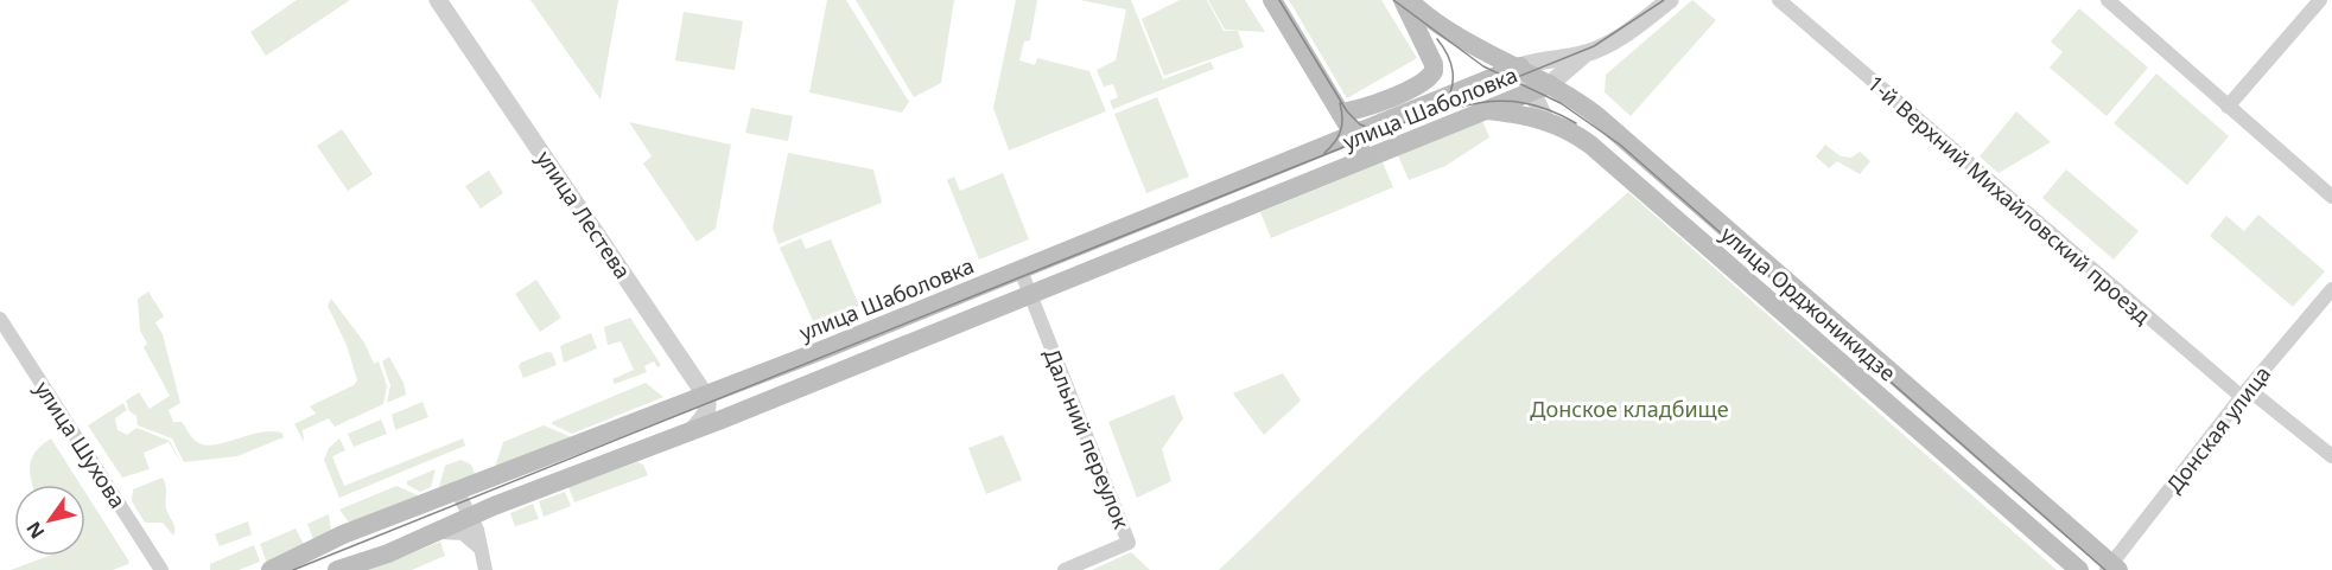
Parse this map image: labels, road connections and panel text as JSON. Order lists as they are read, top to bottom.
{
  "streets": {
    "main road": ["улица Шаболовка", "улица Орджоникидзе"],
    "street": [
      "1-й Верхний Михайловский проезд",
      "улица Лестева",
      "Донская улица",
      "Дальний переулок",
      "улица Шухова"
    ]
  },
  "crossings": [
    ["улица Шаболовка", "улица Лестева"],
    ["улица Шаболовка", "улица Орджоникидзе"],
    ["улица Шаболовка", "Дальний переулок"],
    ["1-й Верхний Михайловский проезд", "Донская улица"],
    ["улица Орджоникидзе", "Донская улица"]
  ],
  "parks": ["Донское кладбище"],
  "north": "bottom left"
}
